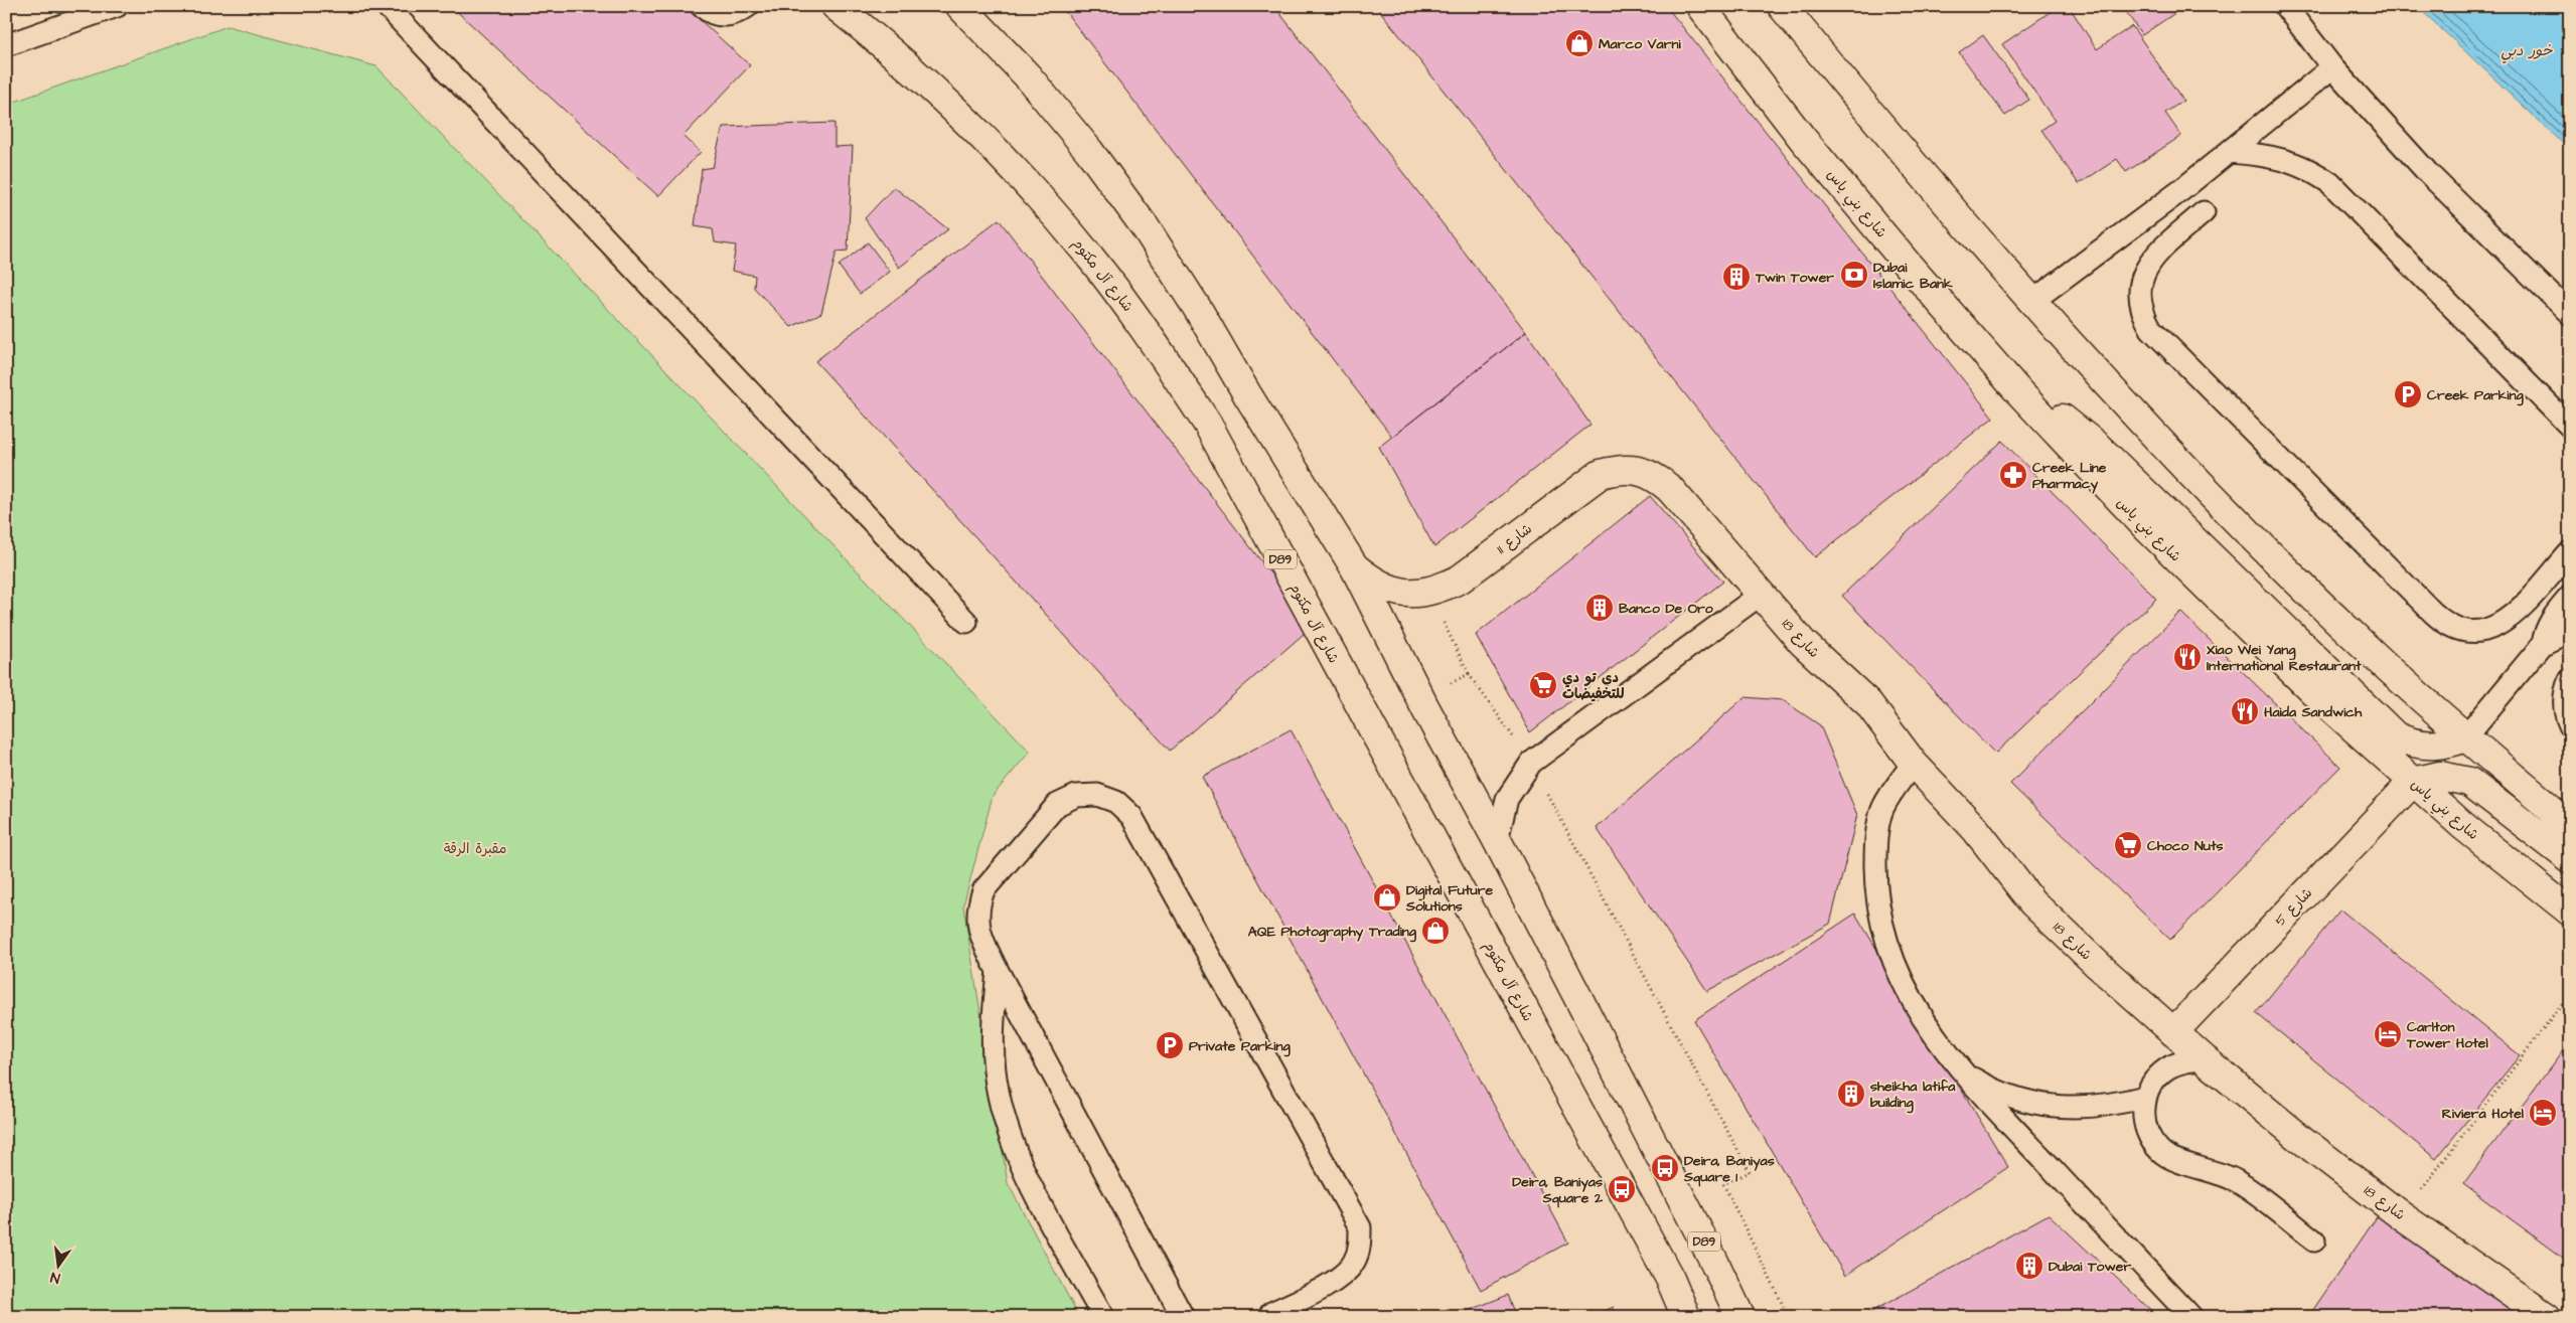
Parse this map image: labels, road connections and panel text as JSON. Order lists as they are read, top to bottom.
{
  "streets": {
    "main road": [
      "شارع بني ياس",
      "شارع آل مكتوم",
      "شارع 11",
      "D89",
      "شارع 18",
      "شارع 5"
    ]
  },
  "crossings": [
    ["شارع بني ياس", "شارع 5"],
    ["شارع 11", "D89"],
    ["شارع 11", "شارع 18"],
    ["شارع 18", "شارع 5"]
  ],
  "water": ["خور دبي"],
  "parks": ["مقبرة الرقة"],
  "places": {
    "shop": ["Marco Varni", "Digital Future Solutions", "AQE Photography Trading"],
    "bank": ["Dubai Islamic Bank"],
    "building": [
      "Twin Tower",
      "Banco De Oro",
      "sheikha latifa building",
      "Dubai Tower"
    ],
    "parking": ["Creek Parking", "Private Parking"],
    "pharmacy": ["Creek Line Pharmacy"],
    "restaurant": ["Xiao Wei Yang International Restaurant", "Haida Sandwich"],
    "supermarket": ["دي تو دي للتخفيضات", "Choco Nuts"],
    "hotel": ["Carlton Tower Hotel", "Riviera Hotel"],
    "bus stop": ["Deira, Baniyas Square 1", "Deira, Baniyas Square 2"]
  },
  "north": "bottom"
}
